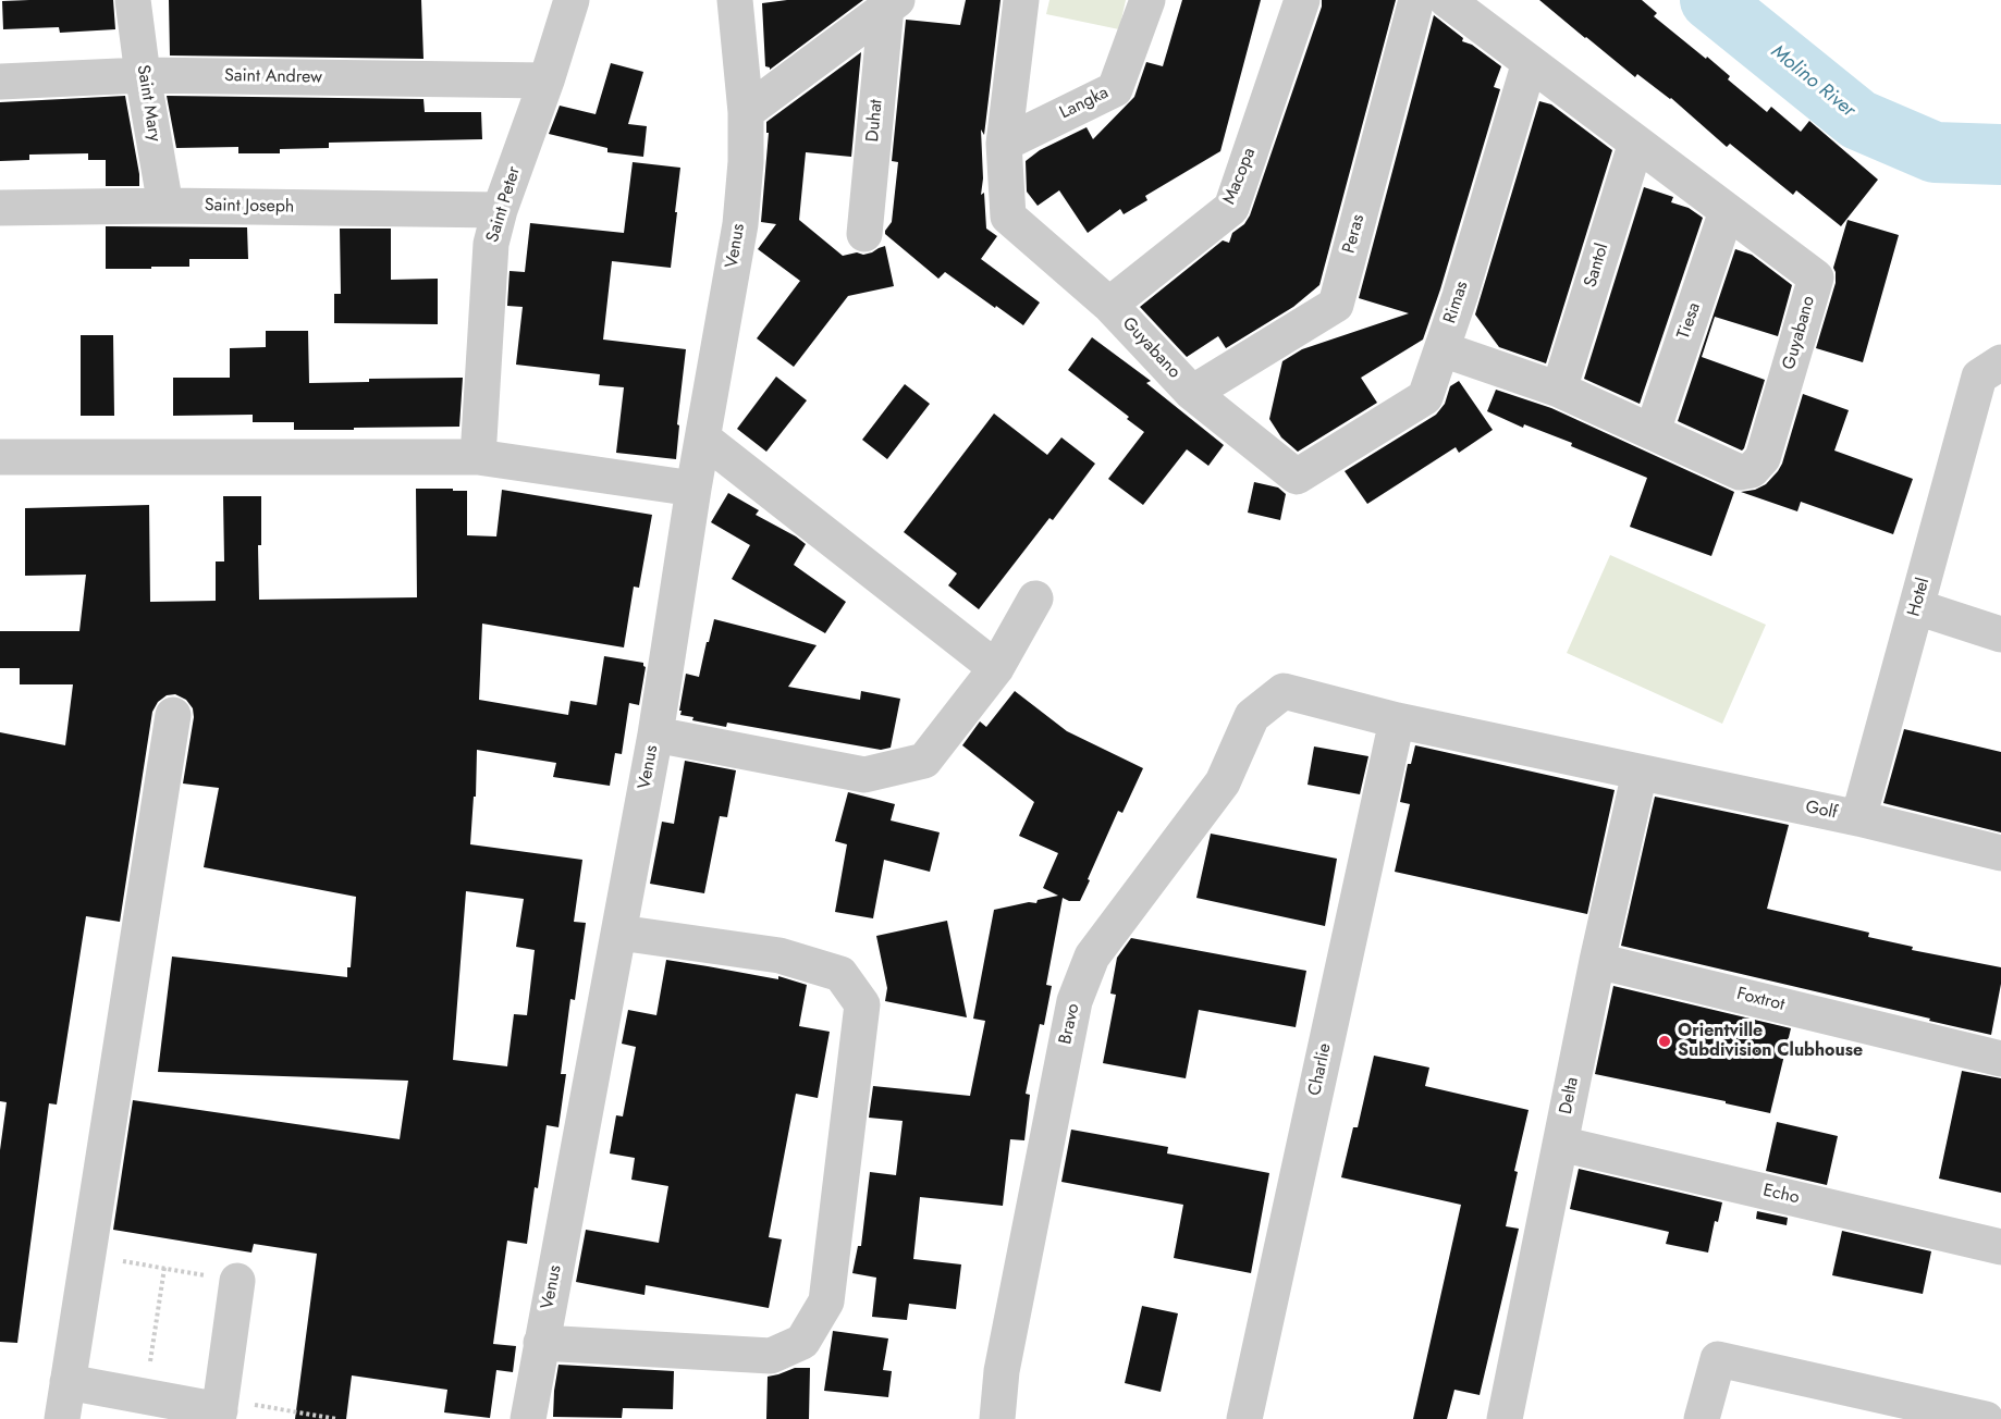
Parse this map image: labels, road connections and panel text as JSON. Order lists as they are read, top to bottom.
{
  "streets": {
    "street": [
      "Saint Andrew",
      "Saint Mary",
      "Langka",
      "Duhat",
      "Macopa",
      "Saint Peter",
      "Saint Joseph",
      "Peras",
      "Venus",
      "Santol",
      "Rimas",
      "Tiesa",
      "Guyabano",
      "Hotel",
      "Golf",
      "Foxtrot",
      "Bravo",
      "Charlie",
      "Delta",
      "Echo"
    ]
  },
  "crossings": [
    ["Saint Andrew", "Saint Mary"],
    ["Saint Andrew", "Saint Peter"],
    ["Saint Mary", "Saint Joseph"],
    ["Langka", "Guyabano"],
    ["Macopa", "Guyabano"],
    ["Saint Peter", "Saint Joseph"],
    ["Peras", "Guyabano"],
    ["Santol", "Guyabano"],
    ["Rimas", "Guyabano"],
    ["Tiesa", "Guyabano"],
    ["Hotel", "Golf"],
    ["Golf", "Bravo"],
    ["Golf", "Charlie"],
    ["Golf", "Delta"],
    ["Foxtrot", "Delta"],
    ["Delta", "Echo"]
  ],
  "water": ["Molino River"],
  "places": ["Orientville Subdivision Clubhouse"]
}
